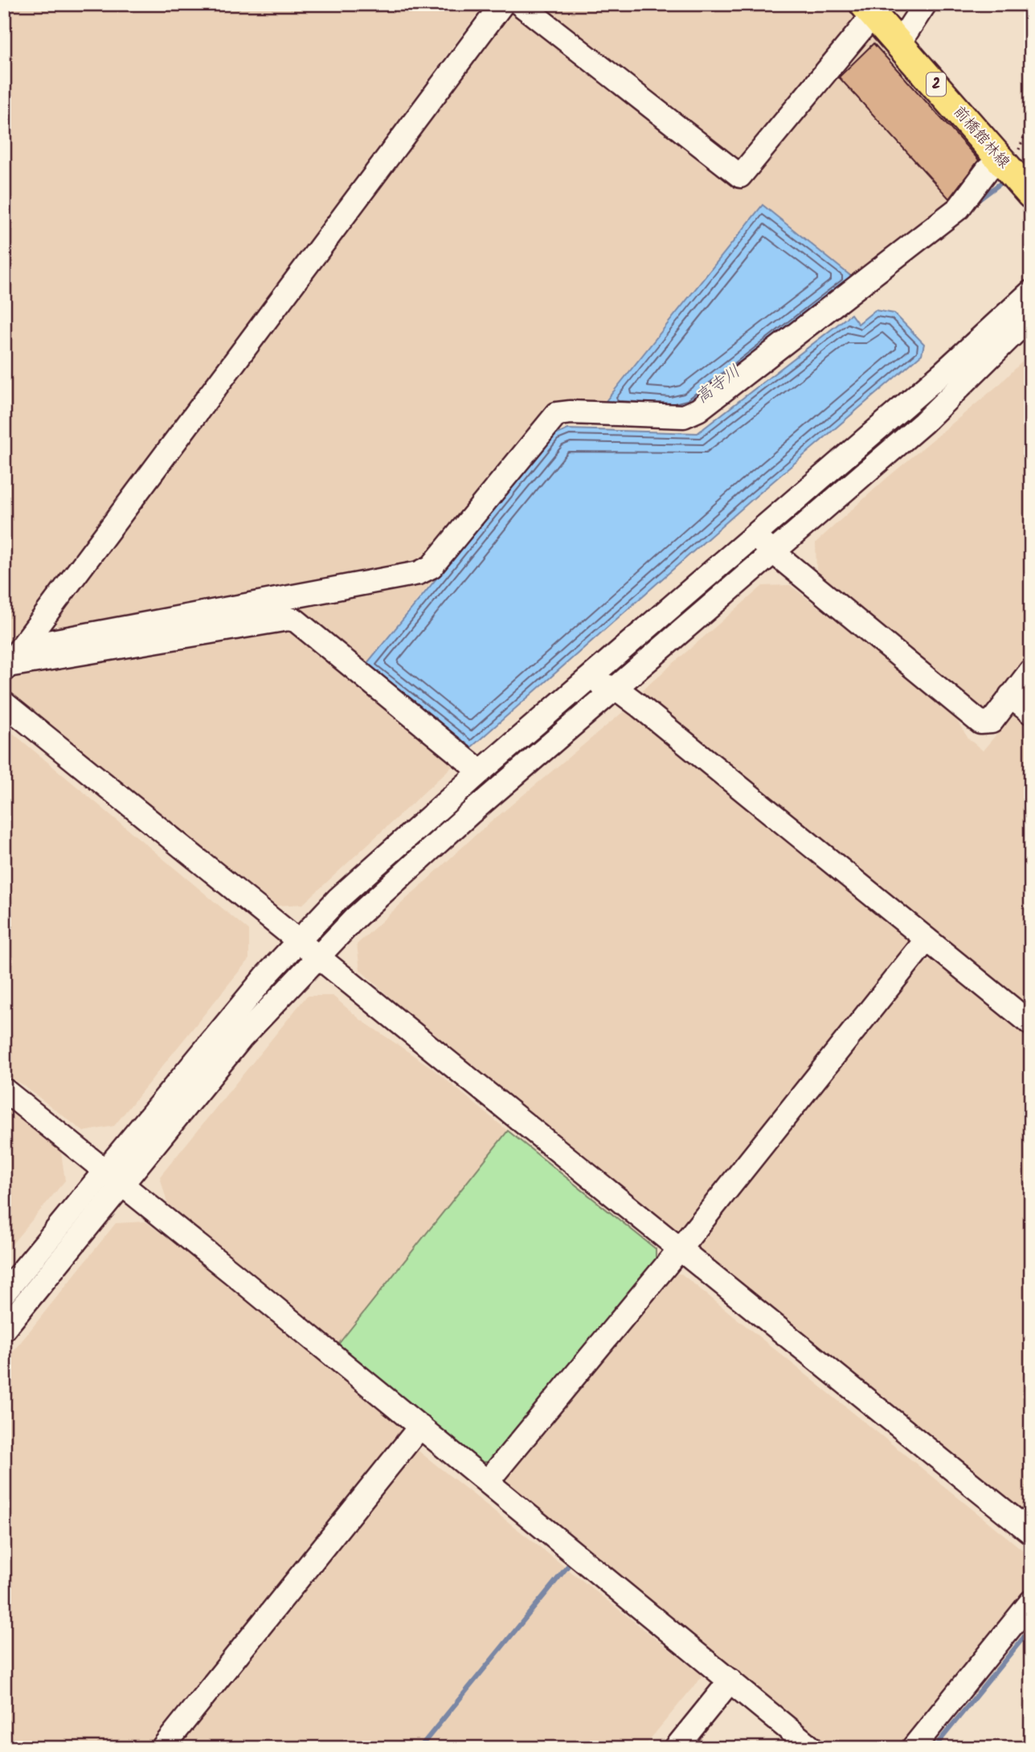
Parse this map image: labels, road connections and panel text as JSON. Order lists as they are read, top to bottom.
{
  "streets": {
    "main road": ["2", "前橋館林線"]
  },
  "water": ["高寺川"]
}
